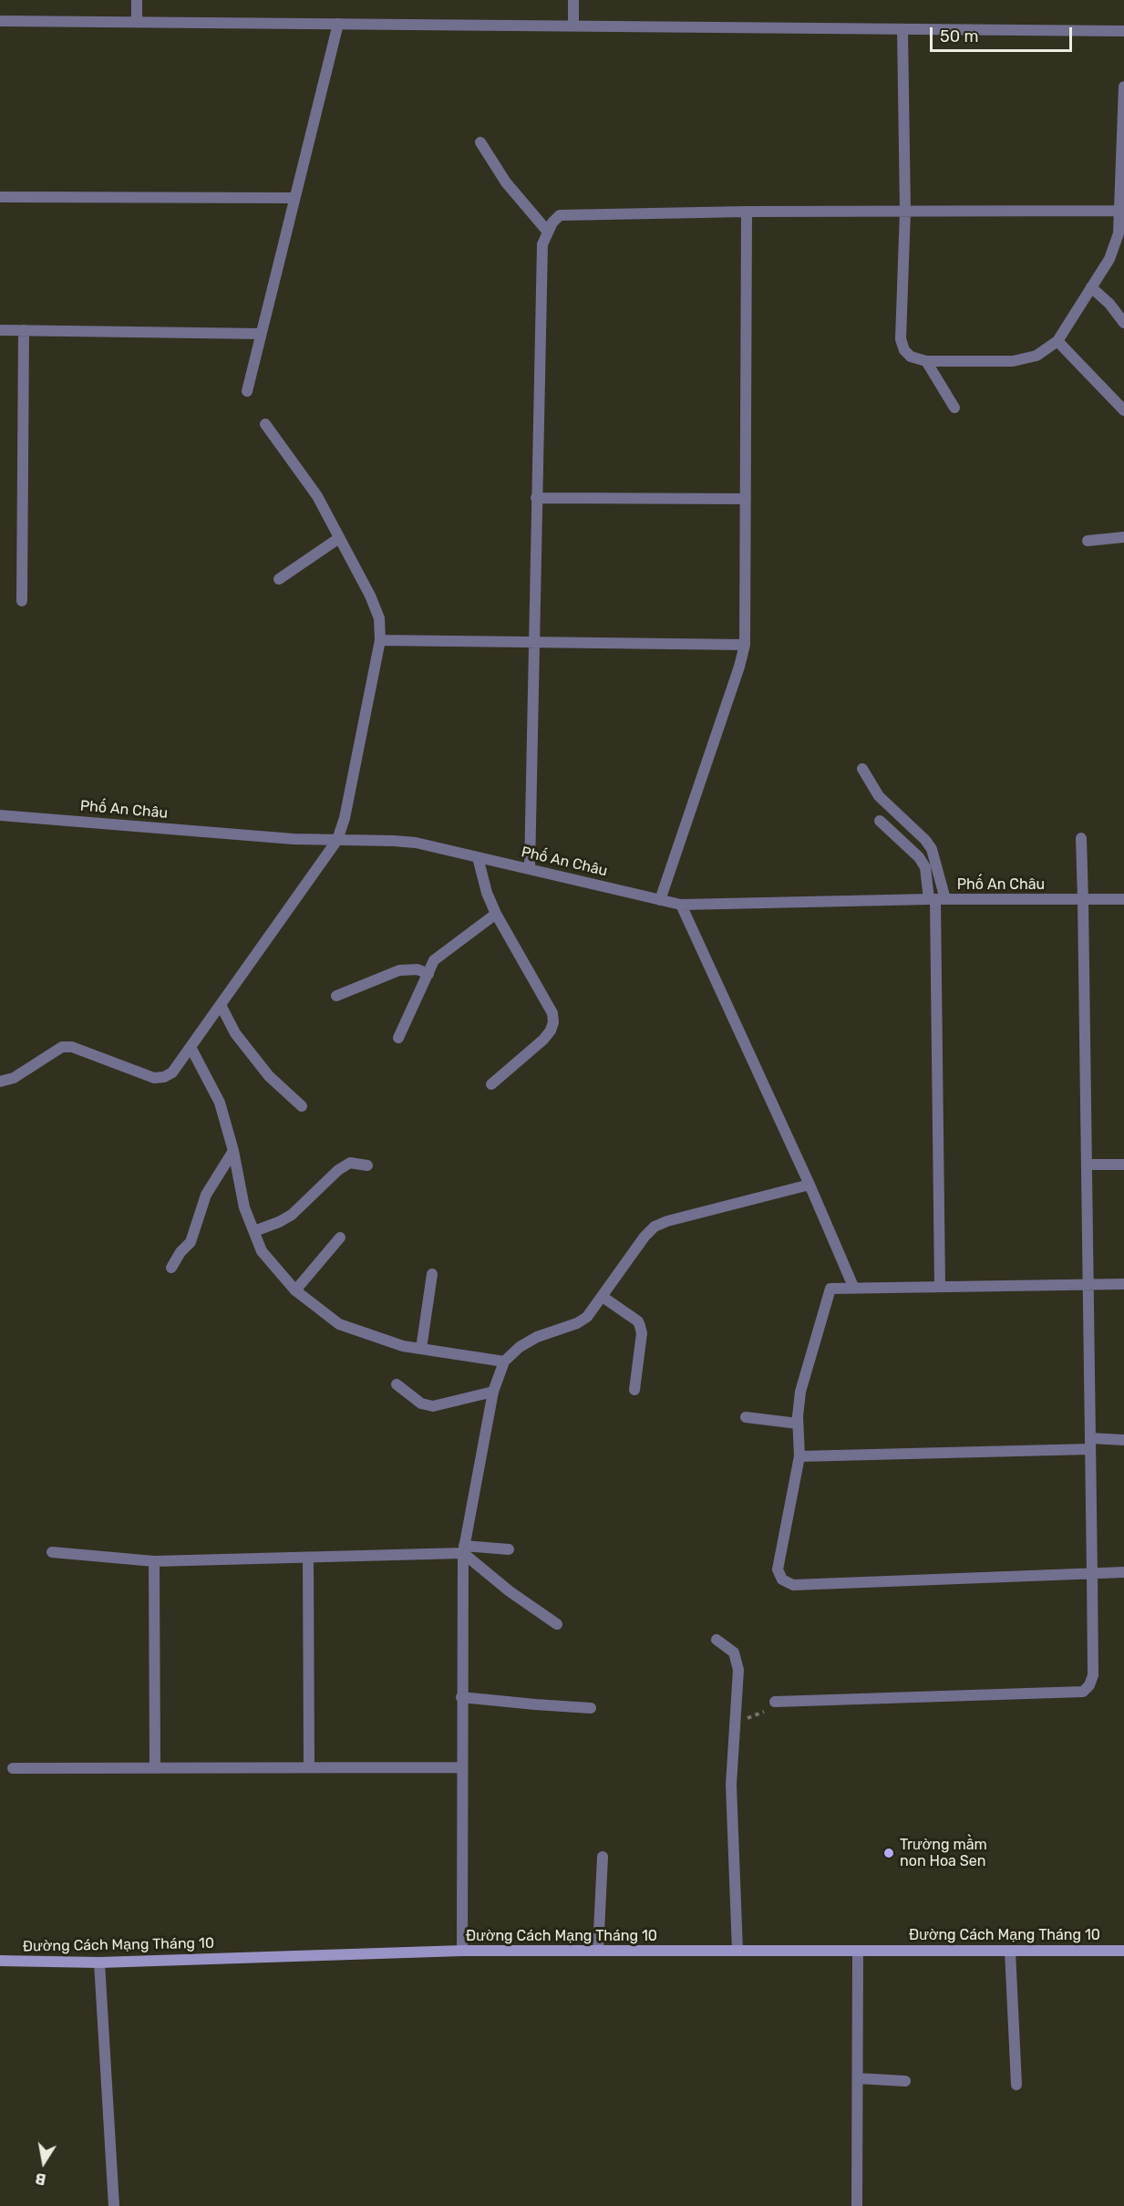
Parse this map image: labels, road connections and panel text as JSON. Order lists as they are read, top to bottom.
{
  "streets": {
    "main road": ["Đường Cách Mạng Tháng 10"],
    "street": ["Phố An Châu"]
  },
  "places": ["Trường mầm non Hoa Sen"],
  "scale_bar": "50 m",
  "north": "bottom"
}
